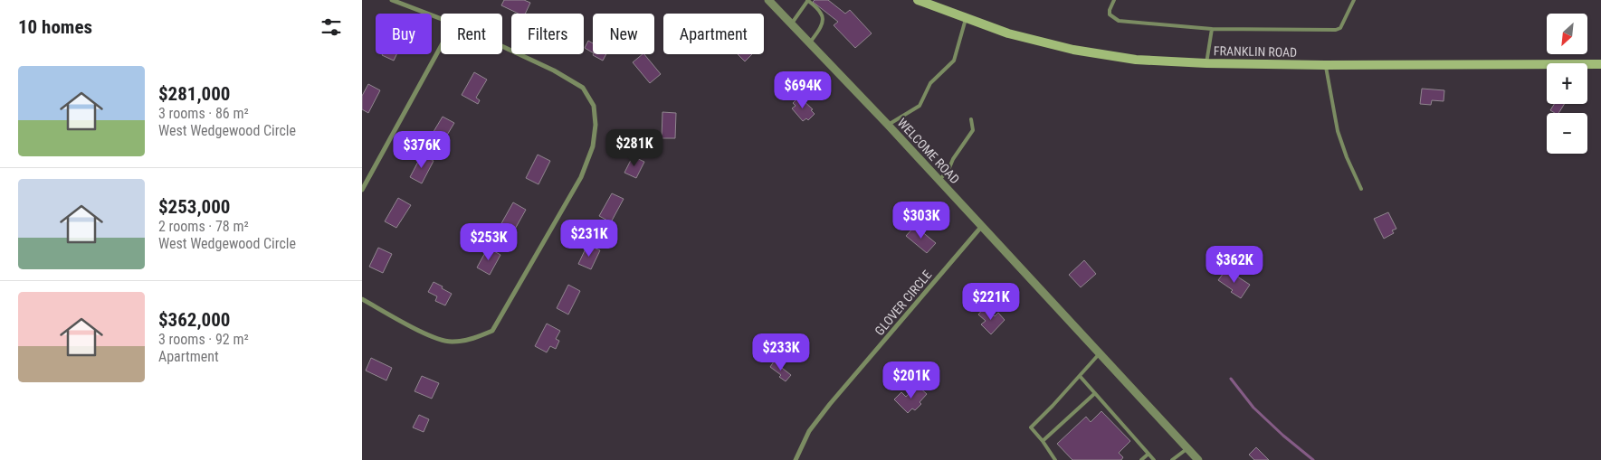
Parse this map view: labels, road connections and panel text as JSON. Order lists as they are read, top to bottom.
{
  "streets": {
    "main road": ["FRANKLIN ROAD"],
    "street": ["WELCOME ROAD", "GLOVER CIRCLE"]
  },
  "crossings": [
    ["WELCOME ROAD", "GLOVER CIRCLE"]
  ],
  "north": "bottom left",
  "page": {
    "heading": "10 homes",
    "map_buttons": ["+", "−"],
    "chip": [
      "Buy",
      "Rent",
      "Filters",
      "New",
      "Apartment"
    ],
    "list": [
      {
        "name": "$281,000",
        "note": "3 rooms · 86 m² · West Wedgewood Circle"
      },
      {
        "name": "$253,000",
        "note": "2 rooms · 78 m² · West Wedgewood Circle"
      },
      {
        "name": "$362,000",
        "note": "3 rooms · 92 m² · Apartment"
      }
    ],
    "price": [
      "$694K",
      "$281K",
      "$376K",
      "$303K",
      "$231K",
      "$253K",
      "$362K",
      "$221K",
      "$233K",
      "$201K"
    ]
  }
}
